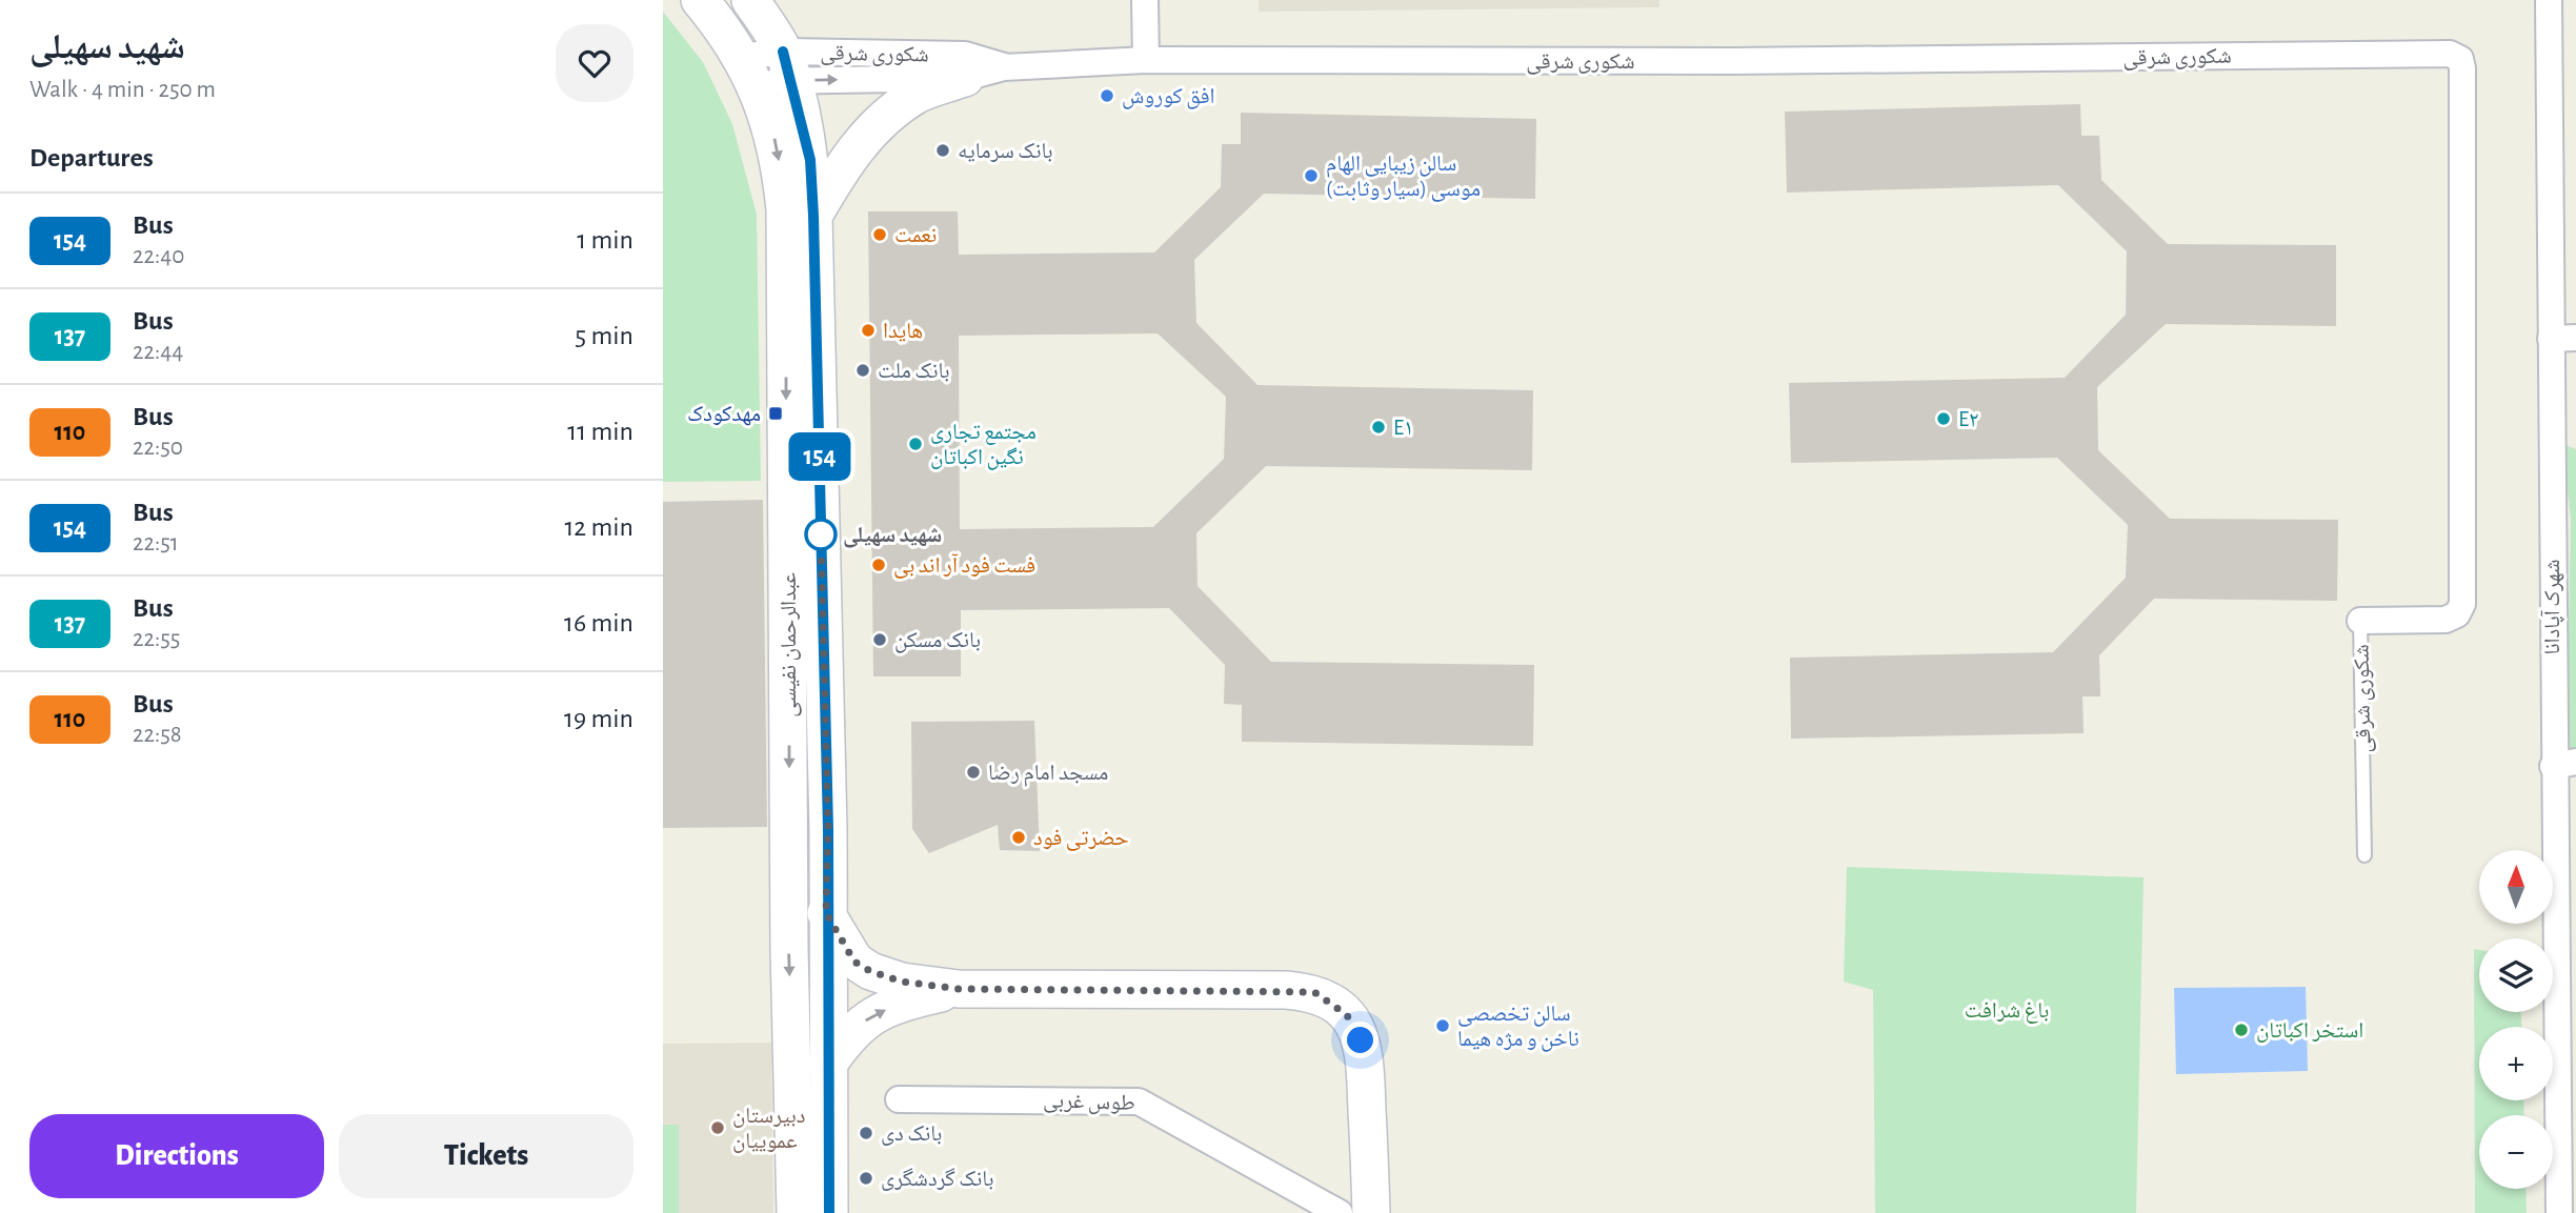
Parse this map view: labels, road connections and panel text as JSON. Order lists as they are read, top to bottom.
{
  "streets": {
    "main road": ["عبدالرحمان نفیسی"],
    "street": ["شکوری شرقی", "شهرک آپادانا", "طوس غربی"]
  },
  "crossings": [
    ["شکوری شرقی", "عبدالرحمان نفیسی"]
  ],
  "parks": ["باغ شرافت"],
  "places": {
    "other": [
      "افق کوروش",
      "بانک سرمایه",
      "سالن زیبایی الهام موسی (سیار وثابت)",
      "نعمت",
      "هایدا",
      "بانک ملت",
      "E۲",
      "E۱",
      "مجتمع تجاری نگین اکباتان",
      "شهید سهیلی",
      "فست فود آر اند بی",
      "بانک مسکن",
      "مسجد امام رضا",
      "حضرتی فود",
      "سالن تخصصی ناخن و مژه هیما",
      "استخر اکباتان",
      "دبیرستان عموییان",
      "بانک دی",
      "بانک گردشگری"
    ],
    "transit": ["مهدکودک"]
  },
  "lines": ["bus line 154"],
  "north": "top",
  "page": {
    "heading": [
      ["شهید سهیلی", "Walk · 4 min · 250 m"],
      "Departures"
    ],
    "on_map": "154",
    "list": [
      {
        "mark": "154",
        "name": "Bus",
        "note": "22:40",
        "value": "1 min"
      },
      {
        "mark": "137",
        "name": "Bus",
        "note": "22:44",
        "value": "5 min"
      },
      {
        "mark": "110",
        "name": "Bus",
        "note": "22:50",
        "value": "11 min"
      },
      {
        "mark": "154",
        "name": "Bus",
        "note": "22:51",
        "value": "12 min"
      },
      {
        "mark": "137",
        "name": "Bus",
        "note": "22:55",
        "value": "16 min"
      },
      {
        "mark": "110",
        "name": "Bus",
        "note": "22:58",
        "value": "19 min"
      }
    ],
    "map_buttons": ["+", "−"],
    "buttons": ["Directions", "Tickets"]
  }
}
